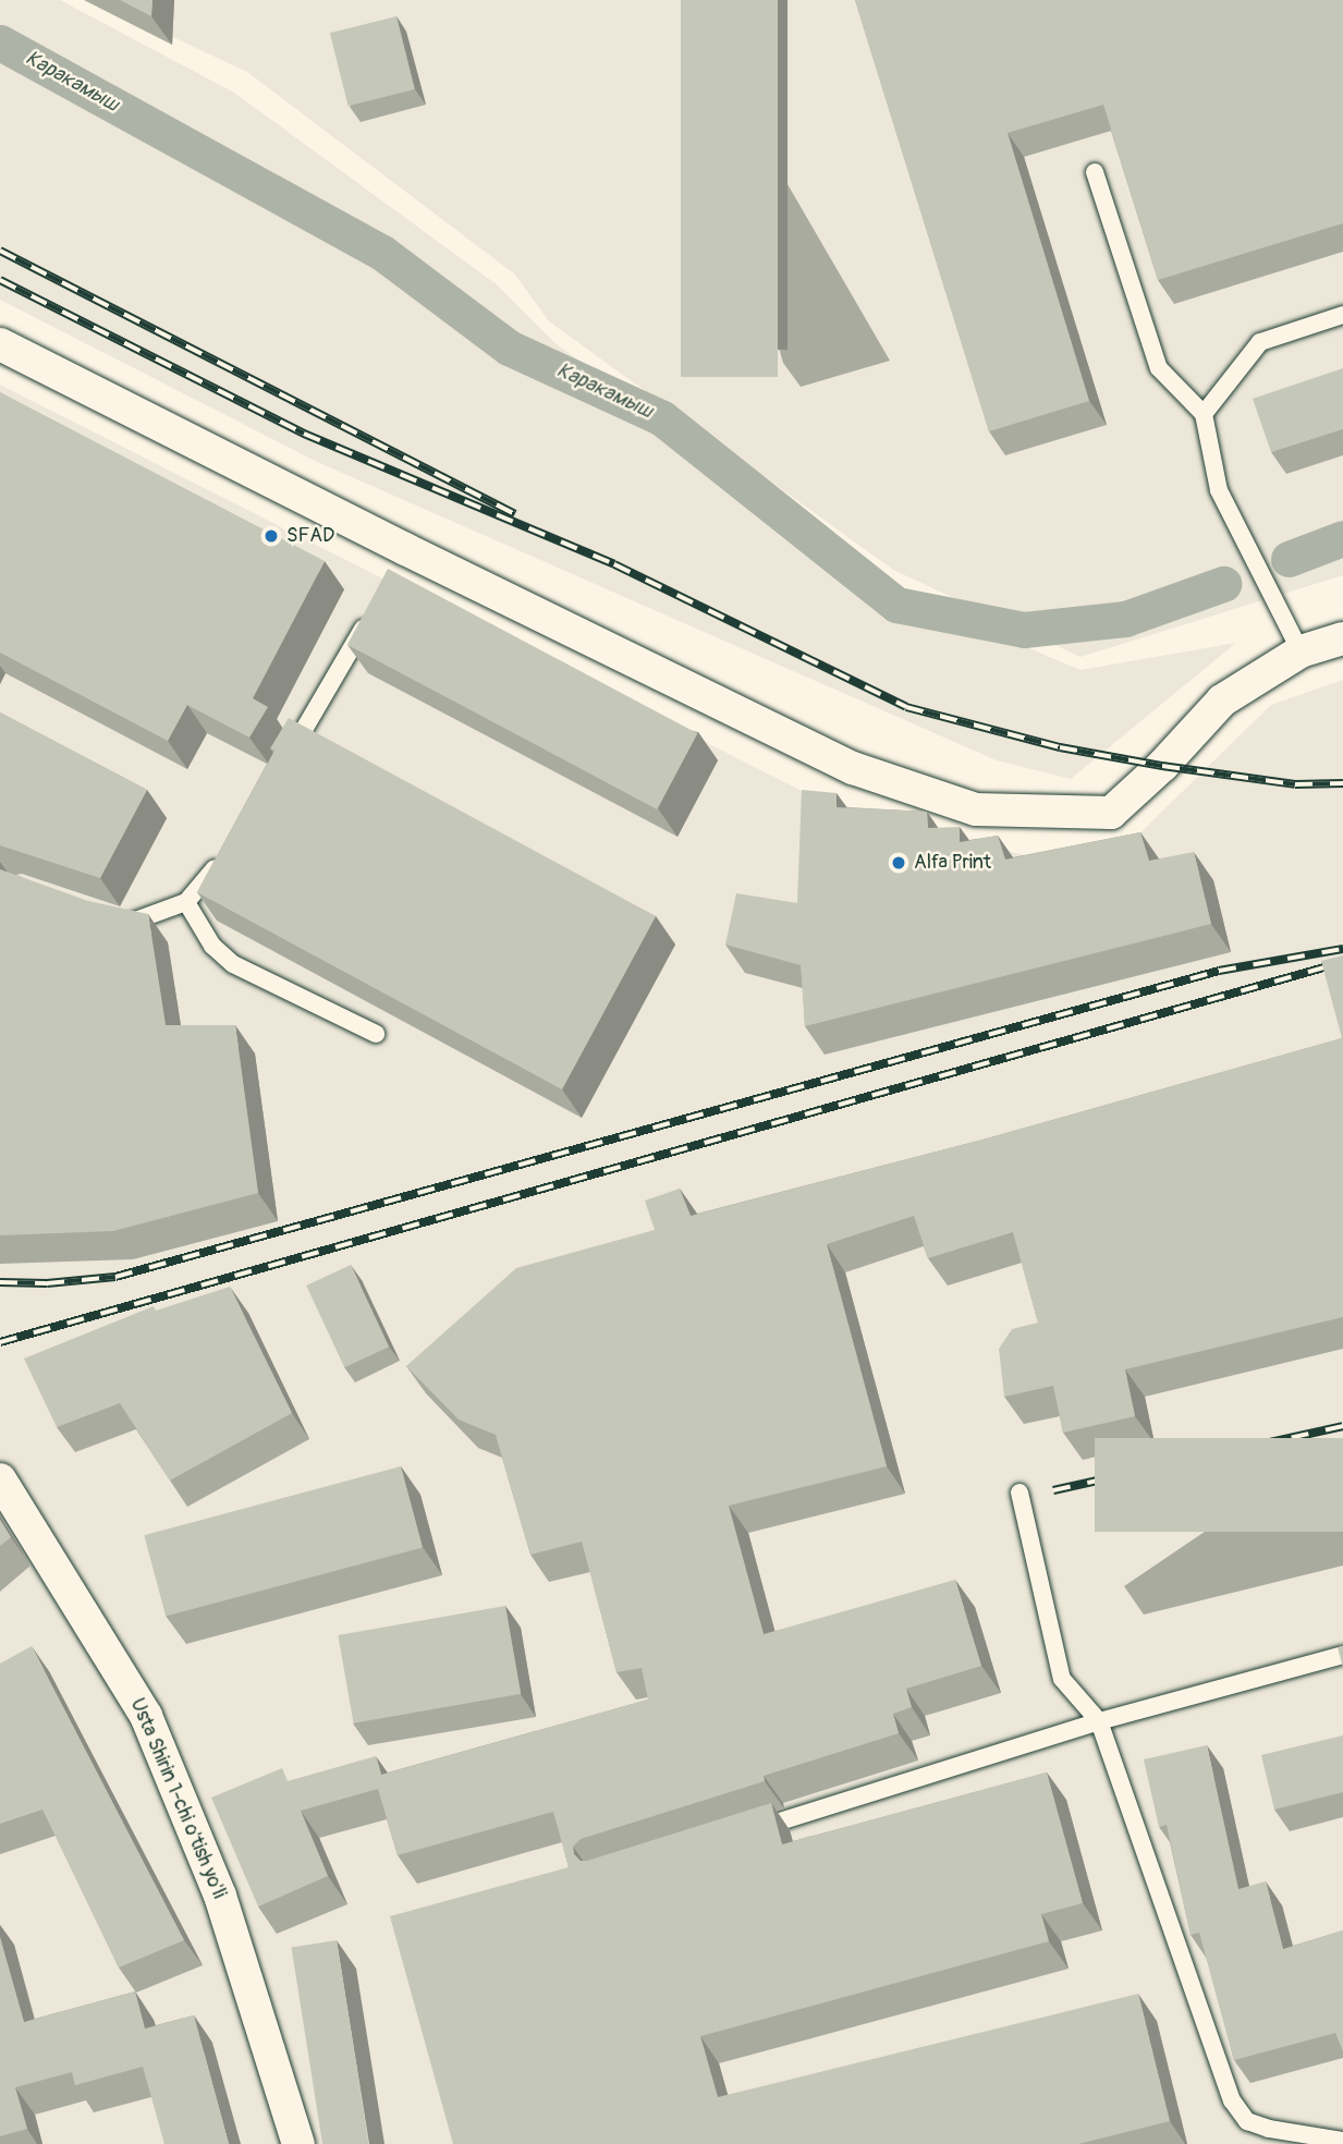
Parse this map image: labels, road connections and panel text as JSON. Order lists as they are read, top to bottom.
{
  "streets": {
    "street": ["Usta Shirin 1-chi o'tish yo'li"]
  },
  "water": ["Каракамыш"],
  "places": ["SFAD", "Alfa Print"]
}
